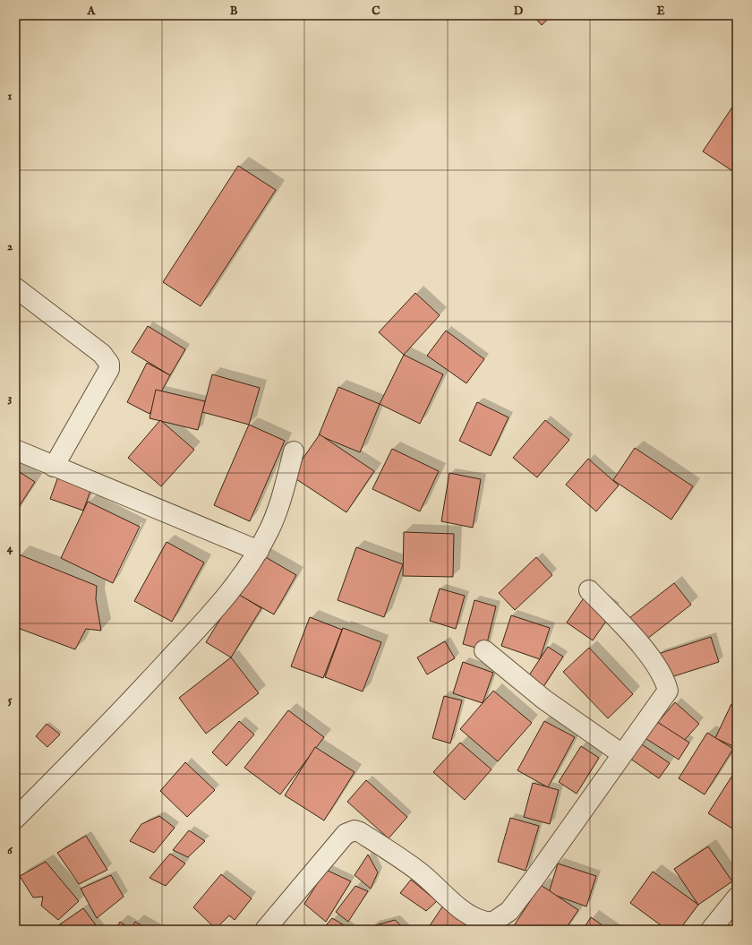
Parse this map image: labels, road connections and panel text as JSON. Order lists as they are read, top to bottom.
{
  "grid": {
    "columns": [
      "A",
      "B",
      "C",
      "D",
      "E"
    ],
    "rows": [
      "1",
      "2",
      "3",
      "4",
      "5",
      "6"
    ]
  }
}
